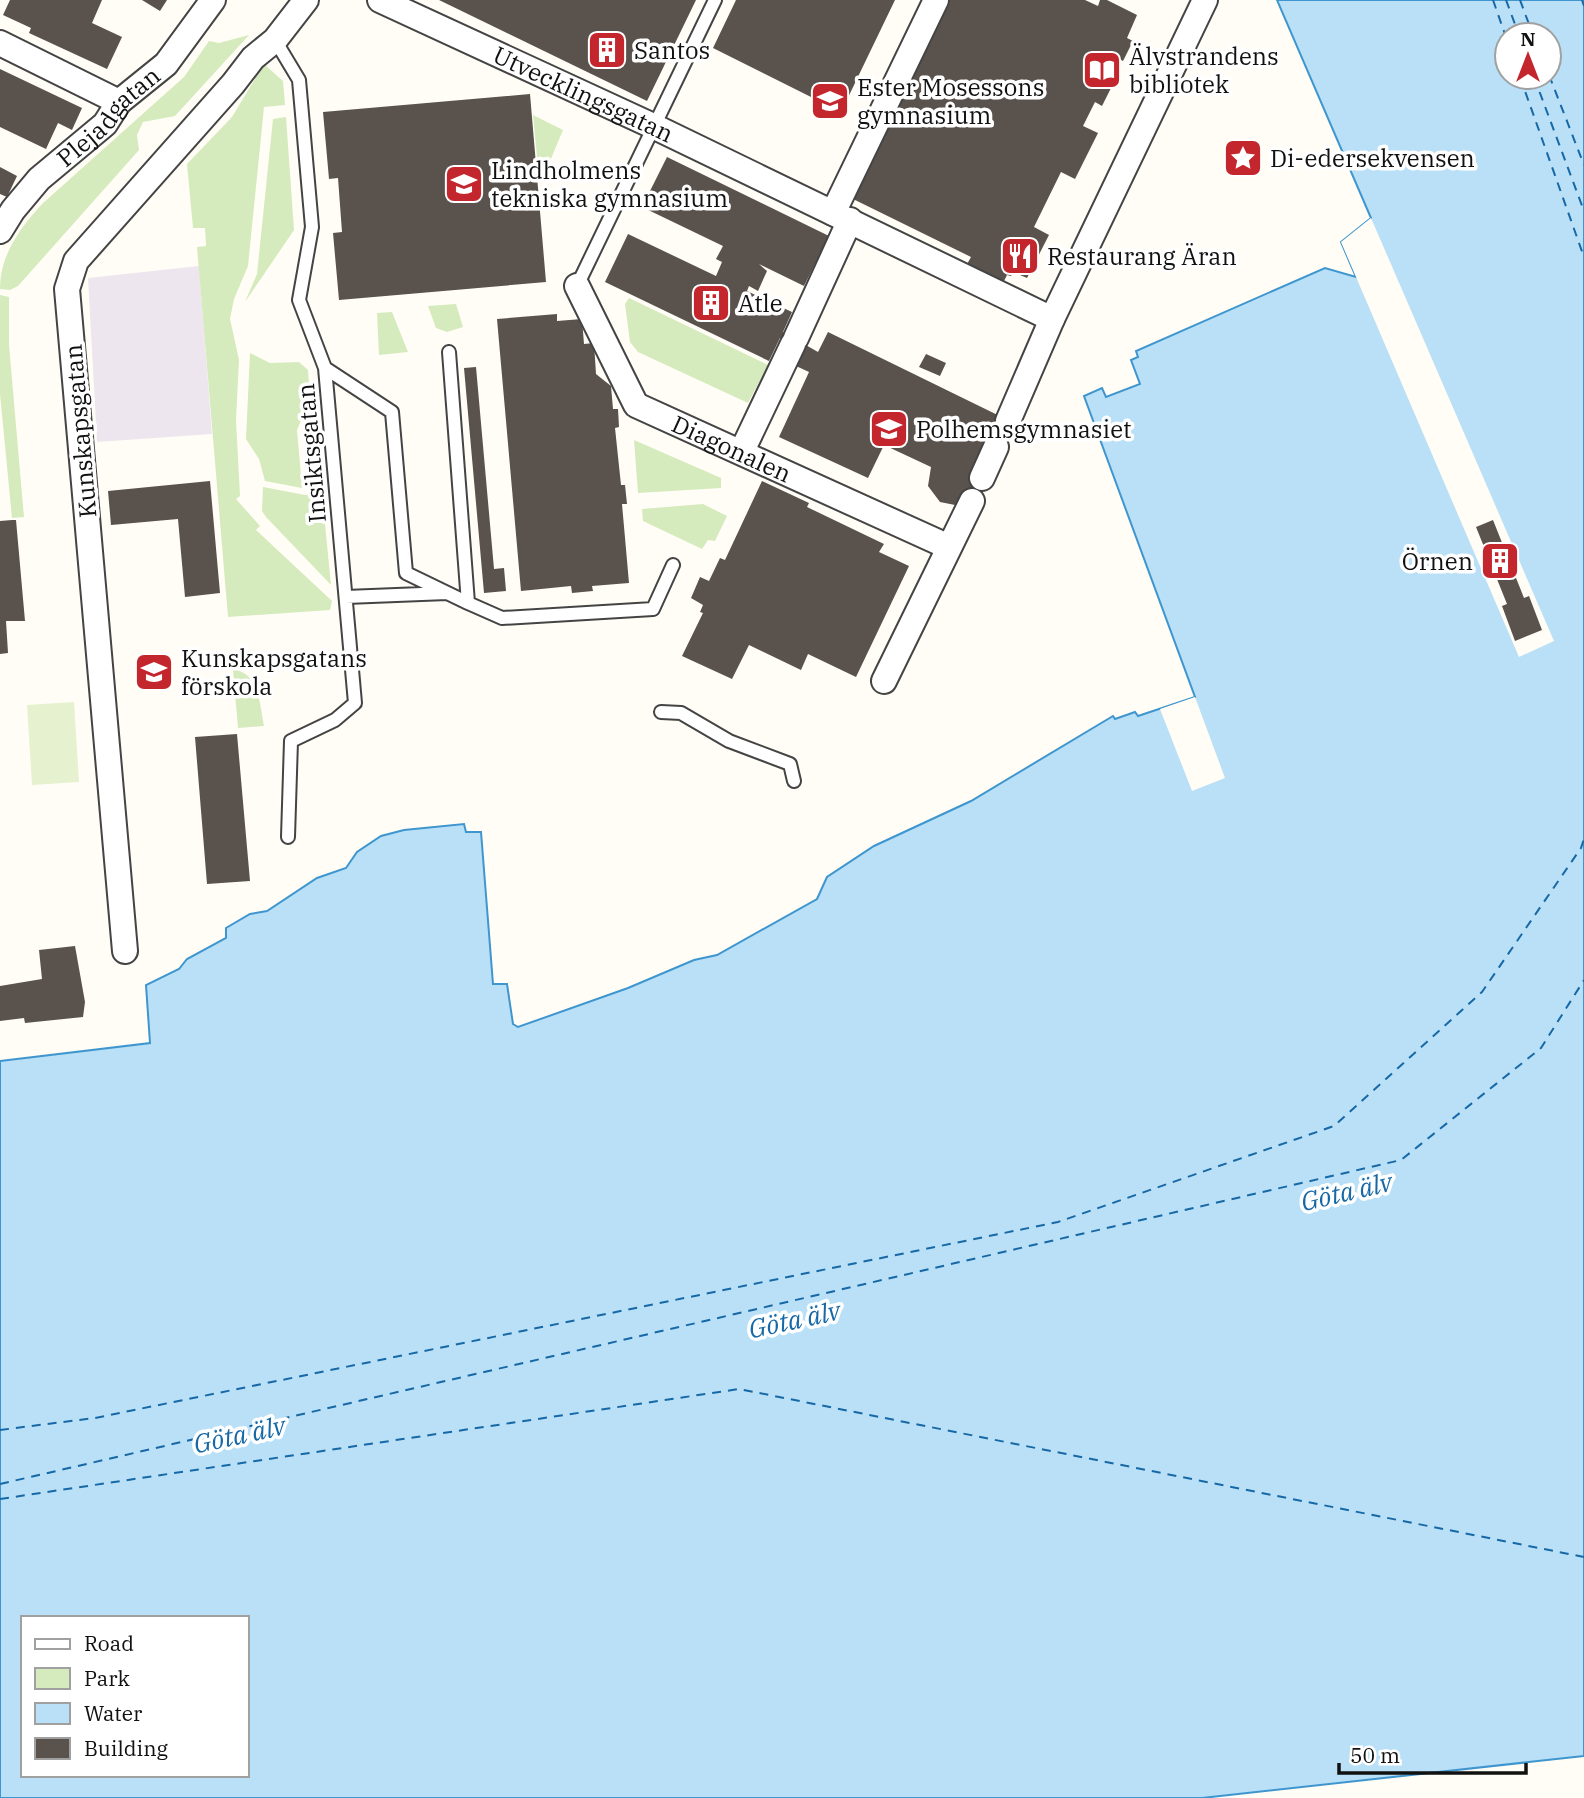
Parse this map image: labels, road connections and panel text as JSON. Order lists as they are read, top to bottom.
{
  "streets": {
    "street": [
      "Utvecklingsgatan",
      "Plejadgatan",
      "Kunskapsgatan",
      "Diagonalen"
    ],
    "lane": ["Insiktsgatan"]
  },
  "crossings": [
    ["Kunskapsgatan", "Insiktsgatan"]
  ],
  "water": ["Göta älv"],
  "places": {
    "building": ["Santos", "Atle", "Örnen"],
    "library": ["Älvstrandens bibliotek"],
    "school or university": [
      "Ester Mosessons gymnasium",
      "Lindholmens tekniska gymnasium",
      "Polhemsgymnasiet",
      "Kunskapsgatans förskola"
    ],
    "place": ["Di-edersekvensen"],
    "restaurant": ["Restaurang Äran"]
  },
  "legend": [
    "Road",
    "Park",
    "Water",
    "Building"
  ],
  "scale_bar": "50 m",
  "north": "top"
}
